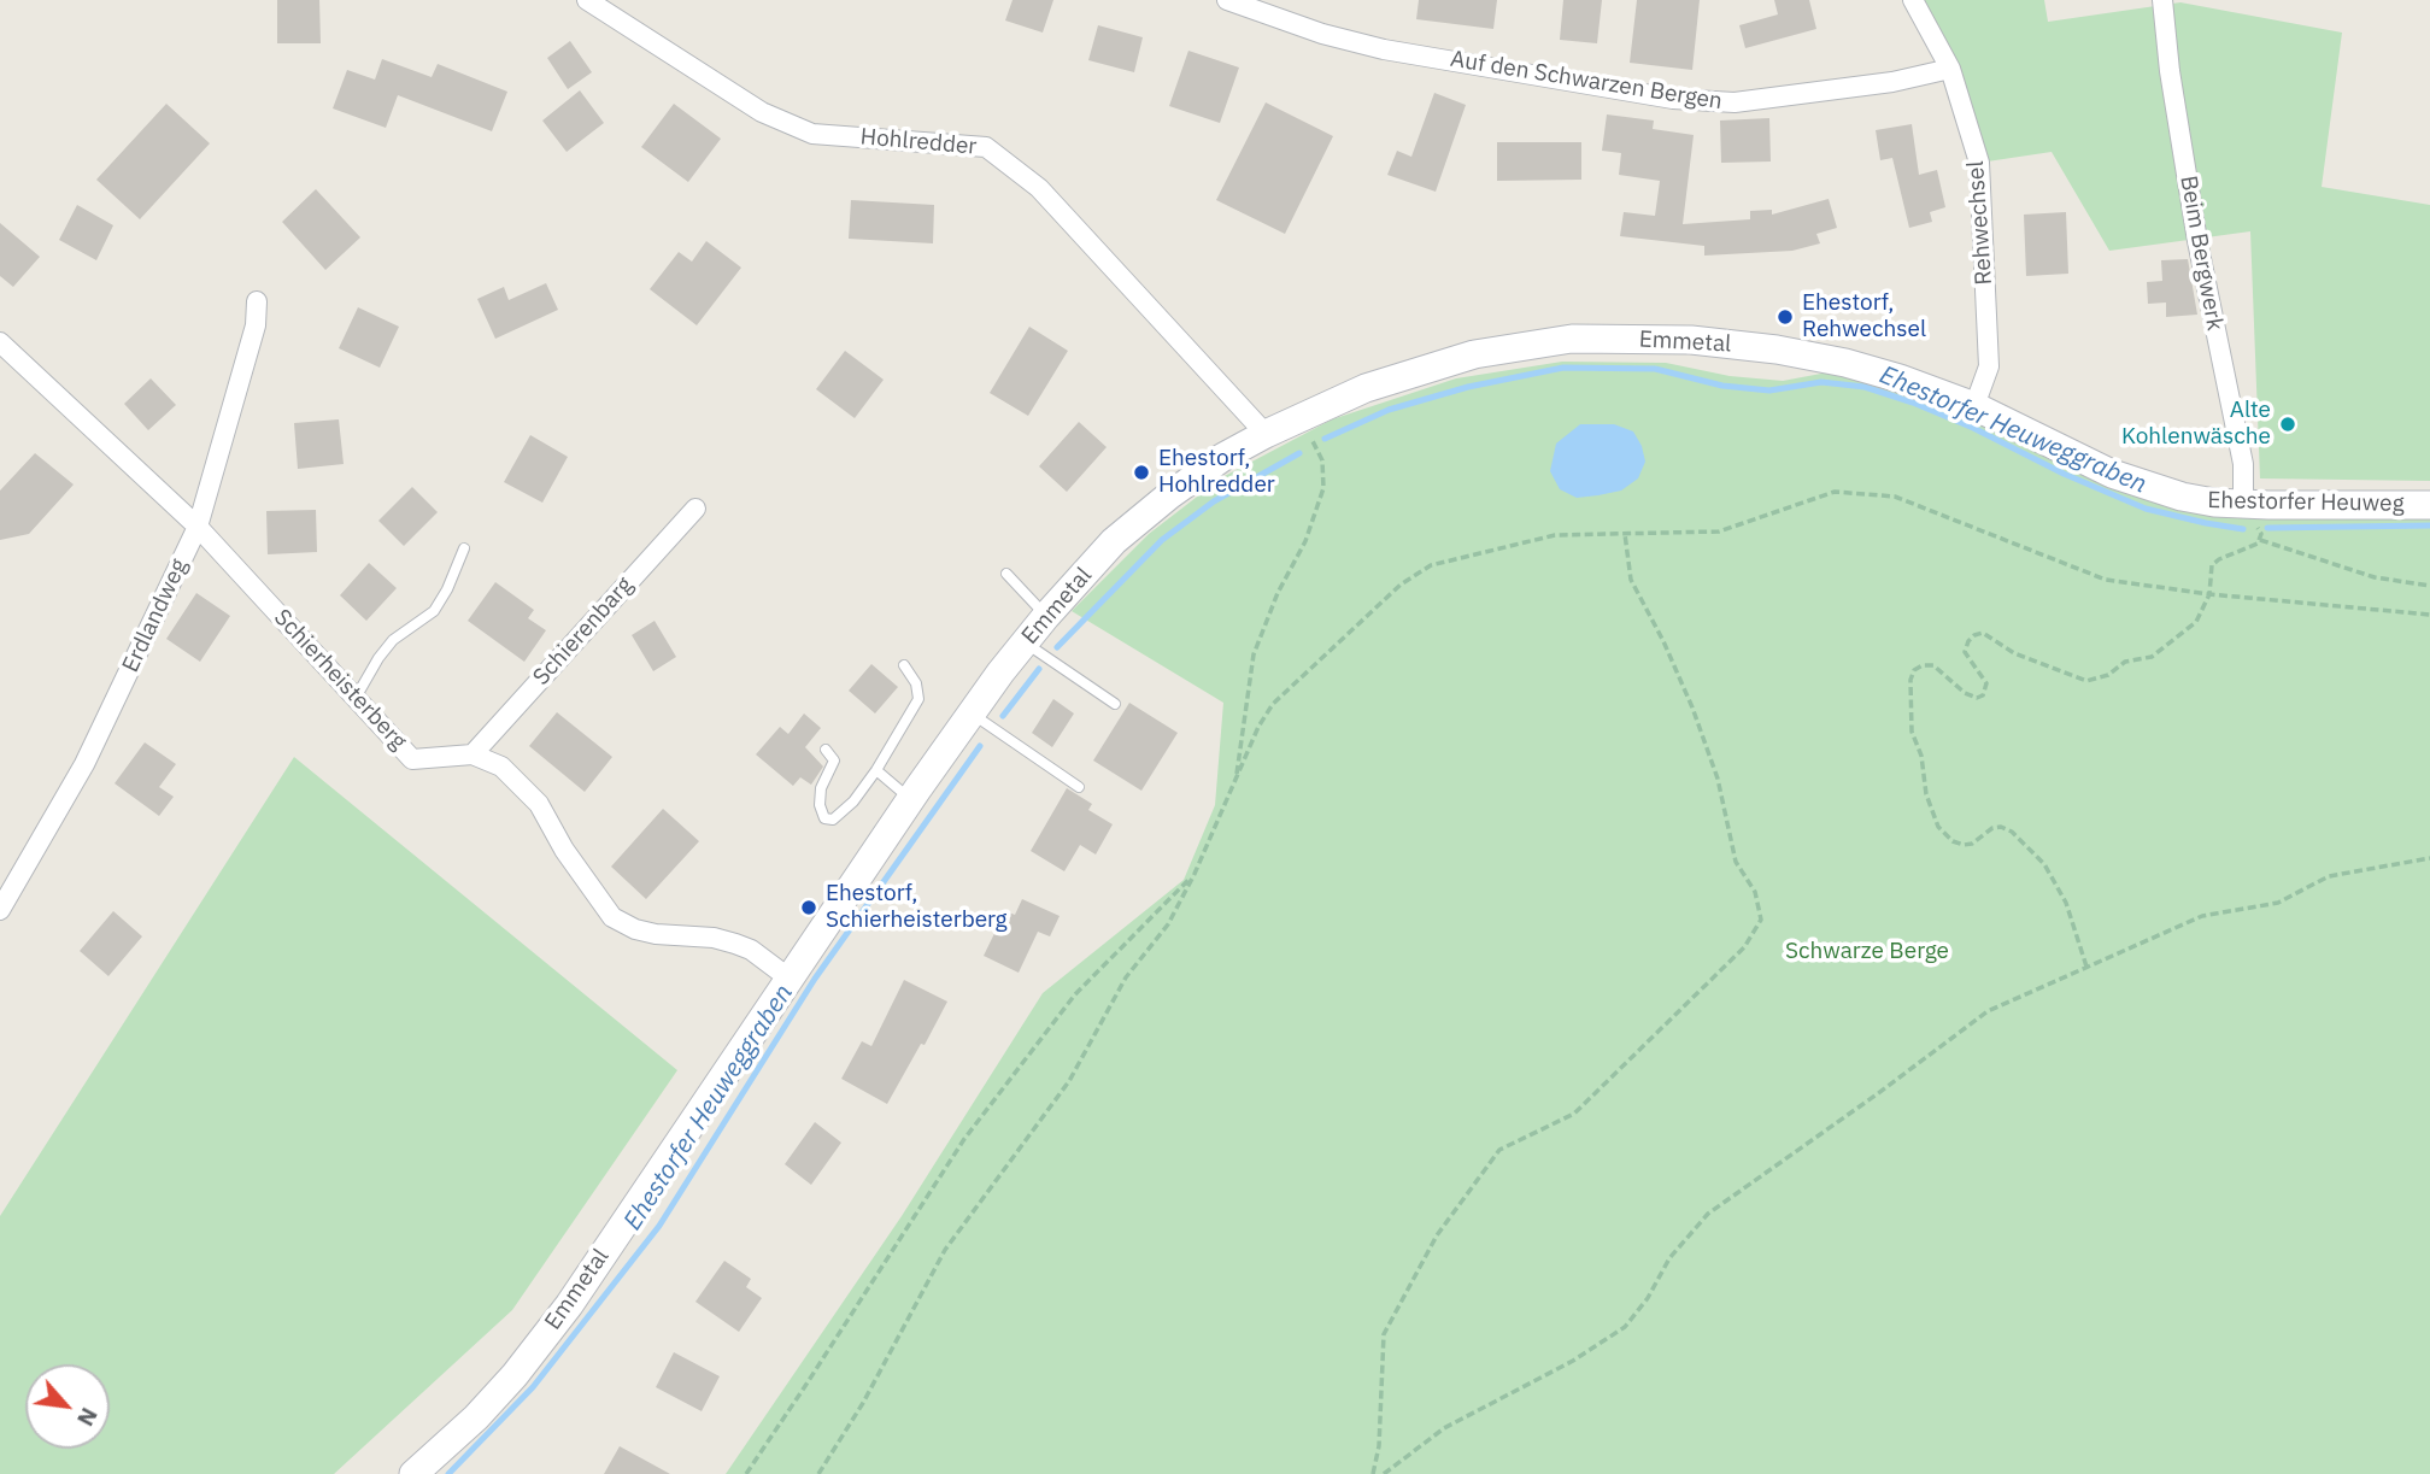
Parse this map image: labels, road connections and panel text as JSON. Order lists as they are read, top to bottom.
{
  "streets": {
    "main road": ["Emmetal", "Ehestorfer Heuweg"],
    "street": [
      "Auf den Schwarzen Bergen",
      "Hohlredder",
      "Rehwechsel",
      "Beim Bergwerk",
      "Erdlandweg",
      "Schierenbarg",
      "Schierheisterberg"
    ]
  },
  "crossings": [
    ["Auf den Schwarzen Bergen", "Rehwechsel"],
    ["Hohlredder", "Emmetal"],
    ["Rehwechsel", "Emmetal"],
    ["Beim Bergwerk", "Ehestorfer Heuweg"],
    ["Emmetal", "Ehestorfer Heuweg"],
    ["Erdlandweg", "Schierheisterberg"],
    ["Schierenbarg", "Schierheisterberg"]
  ],
  "water": ["Ehestorfer Heuweggraben"],
  "parks": ["Schwarze Berge"],
  "places": [
    "Ehestorf, Rehwechsel",
    "Alte Kohlenwäsche",
    "Ehestorf, Hohlredder",
    "Ehestorf, Schierheisterberg"
  ],
  "north": "bottom right"
}
